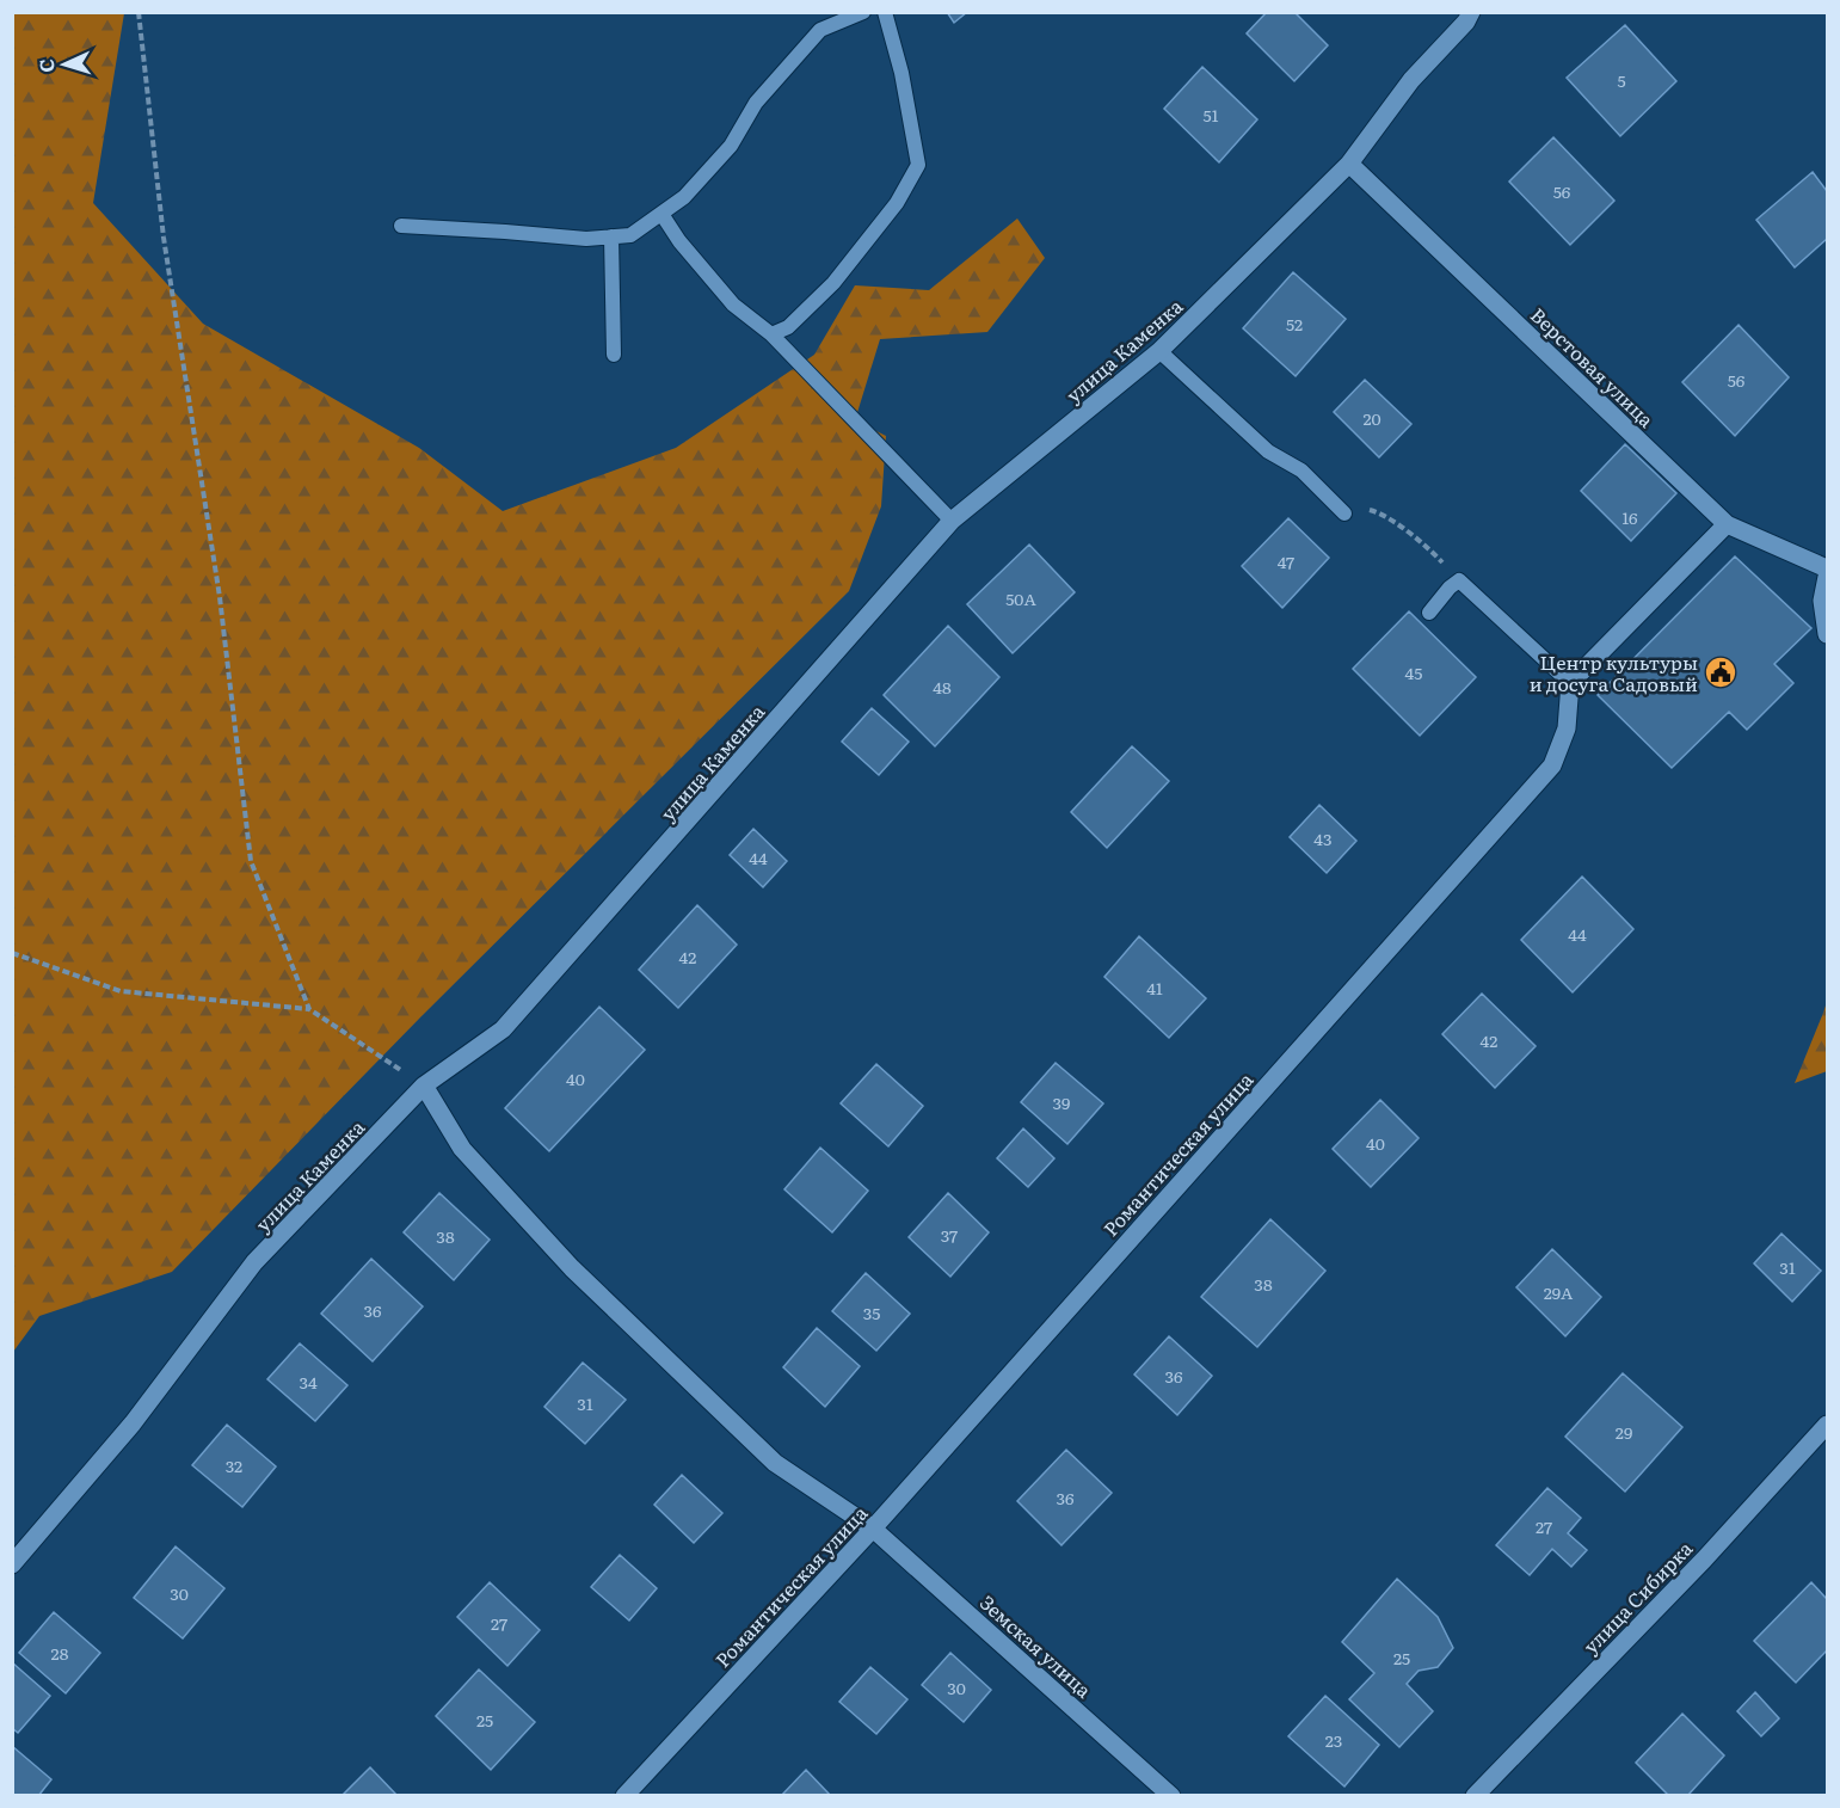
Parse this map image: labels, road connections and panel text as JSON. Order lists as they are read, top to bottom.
{
  "streets": {
    "street": [
      "улица Каменка",
      "Верстовая улица",
      "Романтическая улица",
      "улица Сибирка",
      "Земская улица"
    ]
  },
  "crossings": [
    ["улица Каменка", "Верстовая улица"],
    ["улица Каменка", "Земская улица"],
    ["Романтическая улица", "Земская улица"]
  ],
  "places": {
    "public building": ["Центр культуры и досуга Садовый"]
  },
  "house_numbers": [
    "5",
    "51",
    "56",
    "52",
    "56",
    "20",
    "16",
    "47",
    "50А",
    "45",
    "48",
    "43",
    "44",
    "44",
    "42",
    "41",
    "42",
    "40",
    "39",
    "40",
    "37",
    "38",
    "31",
    "38",
    "29А",
    "36",
    "35",
    "36",
    "34",
    "31",
    "29",
    "32",
    "36",
    "27",
    "30",
    "27",
    "28",
    "25",
    "30",
    "25",
    "23"
  ],
  "north": "left"
}
